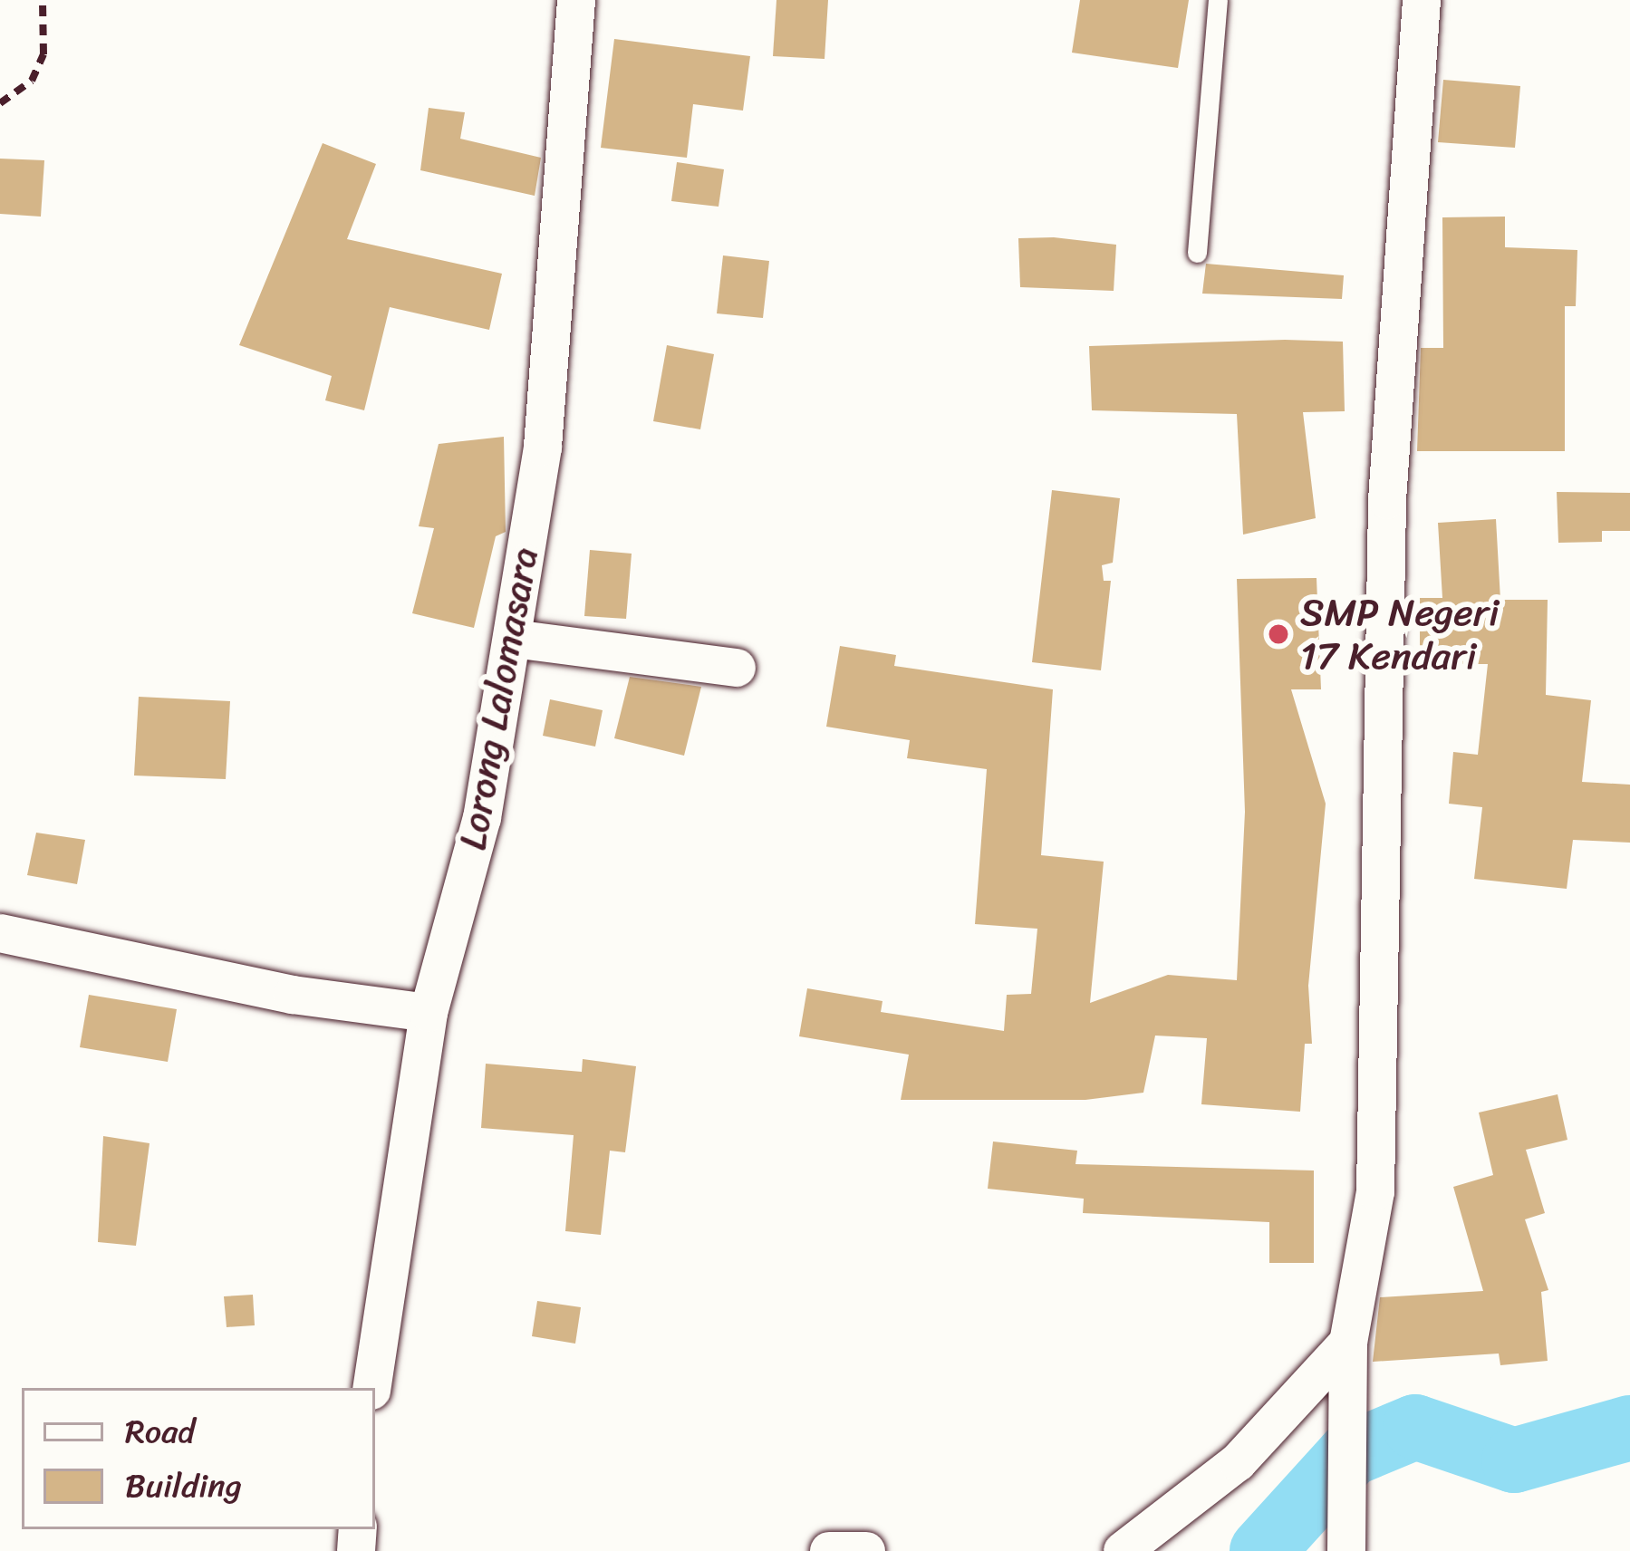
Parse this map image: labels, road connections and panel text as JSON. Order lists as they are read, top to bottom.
{
  "streets": {
    "street": ["Lorong Lalomasara"]
  },
  "places": ["SMP Negeri 17 Kendari"],
  "legend": ["Road", "Building"]
}
